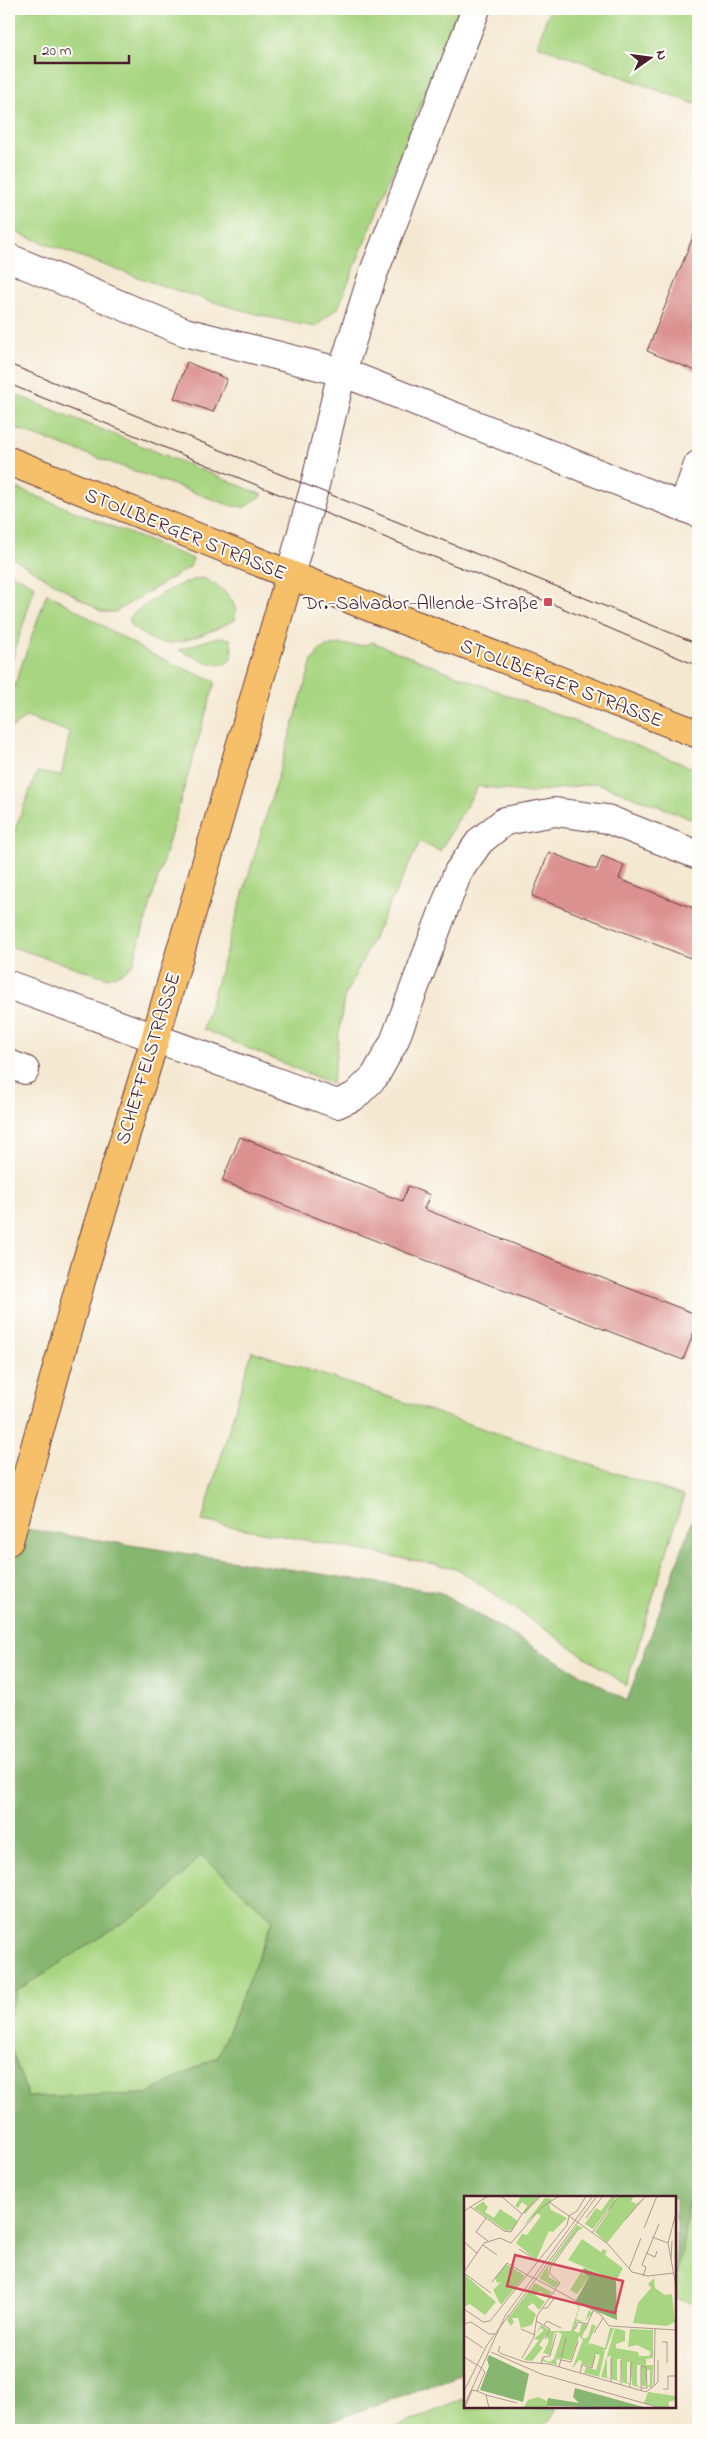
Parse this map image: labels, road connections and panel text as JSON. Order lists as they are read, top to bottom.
{
  "streets": {
    "main road": ["STOLLBERGER STRASSE", "SCHEFFELSTRASSE"]
  },
  "crossings": [
    ["STOLLBERGER STRASSE", "SCHEFFELSTRASSE"]
  ],
  "places": {
    "transit": ["Dr.-Salvador-Allende-Straße"]
  },
  "scale_bar": "20 m",
  "north": "right"
}
